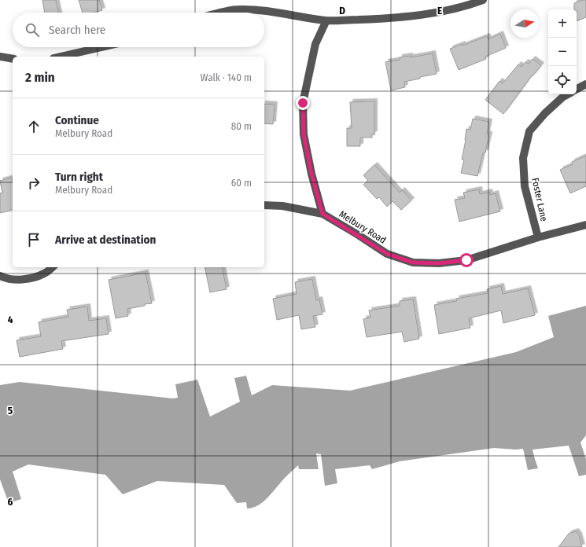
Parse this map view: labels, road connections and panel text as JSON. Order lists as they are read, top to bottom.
{
  "streets": {
    "street": ["Foster Lane", "Melbury Road"]
  },
  "crossings": [
    ["Foster Lane", "Melbury Road"]
  ],
  "north": "right",
  "page": {
    "map_buttons": ["+", "−"],
    "search": "Search here",
    "heading": ["2 min", "Walk · 140 m"],
    "list": [
      ["Continue", "Melbury Road", "80 m"],
      ["Turn right", "Melbury Road", "60 m"],
      "Arrive at destination"
    ]
  },
  "grid": {
    "columns": ["D", "E"],
    "rows": ["4", "5", "6"]
  }
}
